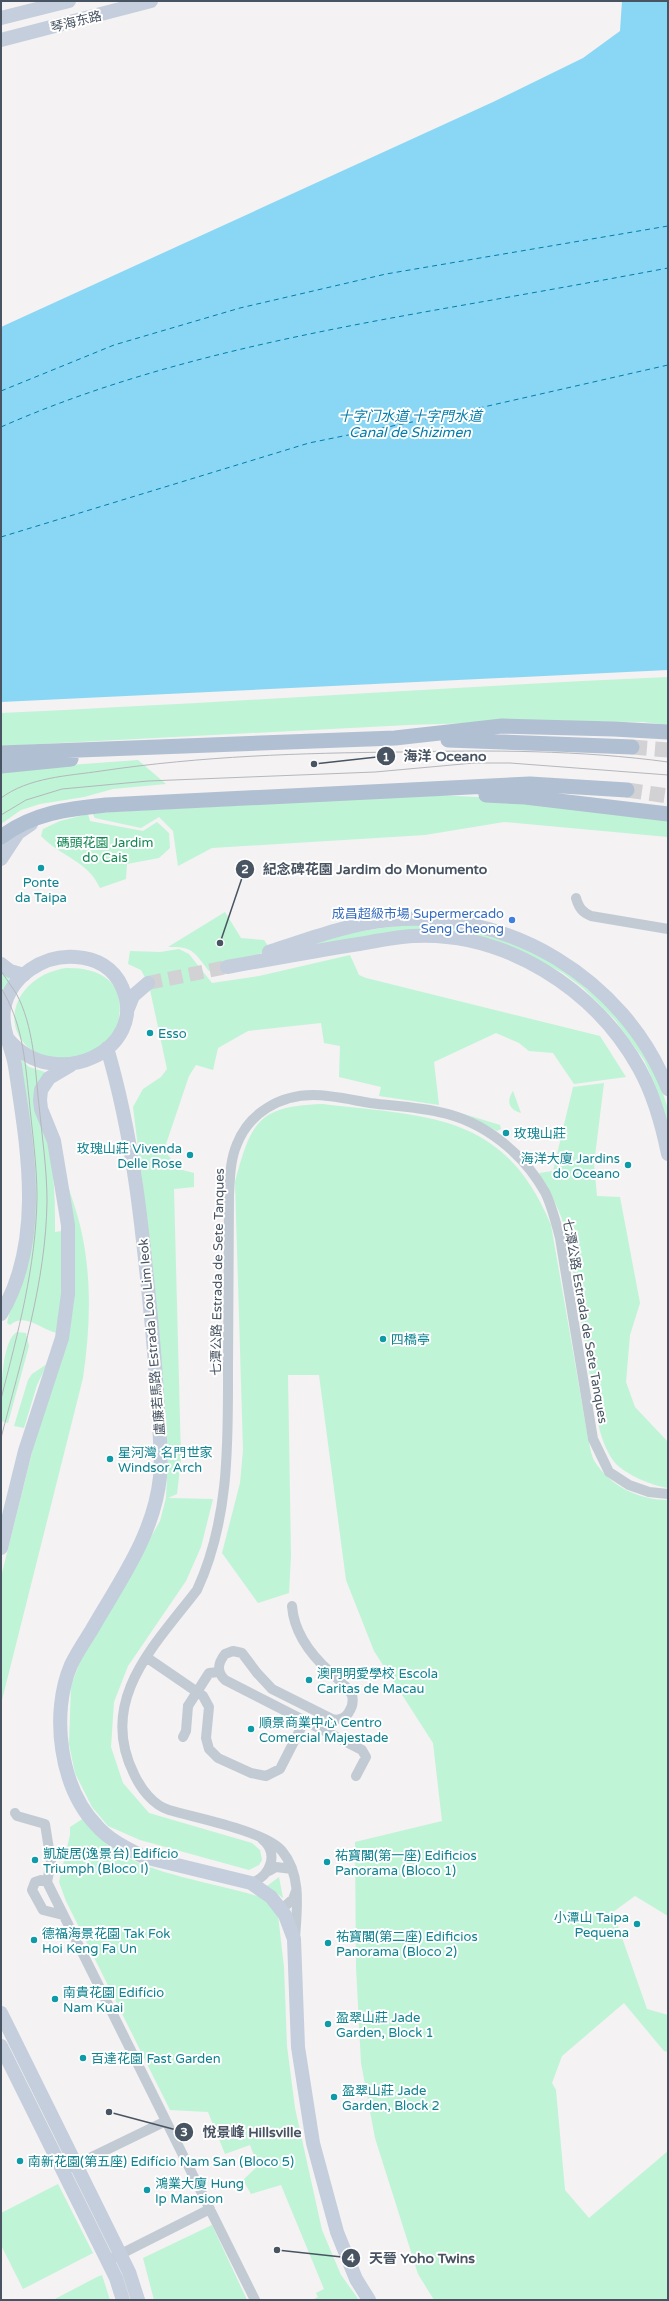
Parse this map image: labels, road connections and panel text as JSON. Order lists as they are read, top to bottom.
{
  "streets": {
    "street": ["琴海东路", "七潭公路 Estrada de Sete Tanques", "盧廉若馬路 Estrada Lou Lim Ieok"]
  },
  "crossings": [
    ["七潭公路 Estrada de Sete Tanques", "盧廉若馬路 Estrada Lou Lim Ieok"]
  ],
  "water": ["十字门水道 十字門水道 Canal de Shizimen"],
  "parks": ["碼頭花園 Jardim do Cais"],
  "places": [
    "海洋 Oceano",
    "Ponte da Taipa",
    "成昌超級市場 Supermercado Seng Cheong",
    "紀念碑花園 Jardim do Monumento",
    "Esso",
    "玫瑰山莊",
    "玫瑰山莊 Vivenda Delle Rose",
    "海洋大廈 Jardins do Oceano",
    "四橋亭",
    "星河灣 名門世家 Windsor Arch",
    "澳門明愛學校 Escola Caritas de Macau",
    "順景商業中心 Centro Comercial Majestade",
    "凱旋居(逸景台) Edifício Triumph (Bloco I)",
    "祐寶閣(第一座) Edificios Panorama (Bloco 1)",
    "小潭山 Taipa Pequena",
    "德福海景花園 Tak Fok Hoi Keng Fa Un",
    "祐寶閣(第二座) Edificios Panorama (Bloco 2)",
    "南貴花園 Edifício Nam Kuai",
    "盈翠山莊 Jade Garden, Block 1",
    "百達花園 Fast Garden",
    "盈翠山莊 Jade Garden, Block 2",
    "悅景峰 Hillsville",
    "南新花園(第五座) Edifício Nam San (Bloco 5)",
    "鴻業大廈 Hung Ip Mansion",
    "天晉 Yoho Twins"
  ]
}
